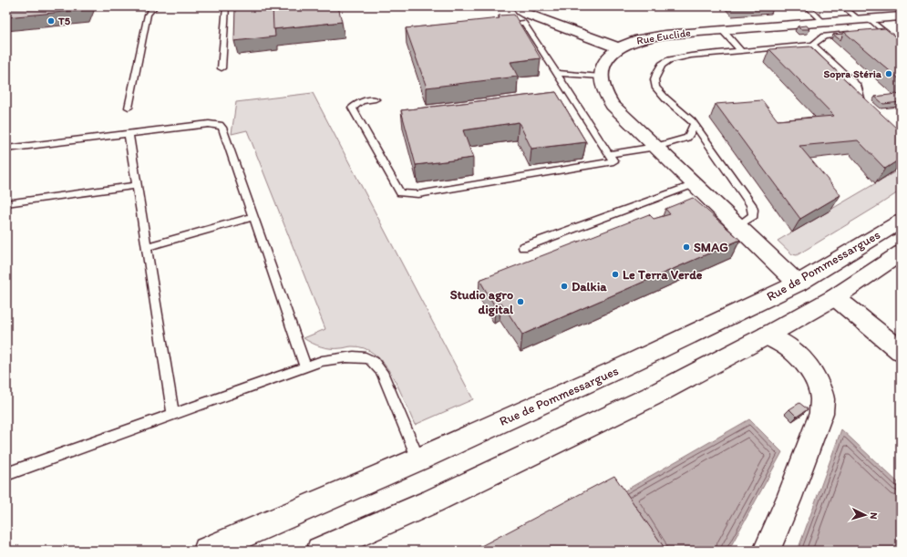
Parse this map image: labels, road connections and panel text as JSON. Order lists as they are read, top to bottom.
{
  "streets": {
    "street": ["Rue Euclide", "Rue de Pommessargues"]
  },
  "places": [
    "T5",
    "Sopra Stéria",
    "SMAG",
    "Le Terra Verde",
    "Dalkia",
    "Studio agro digital"
  ],
  "north": "right"
}
